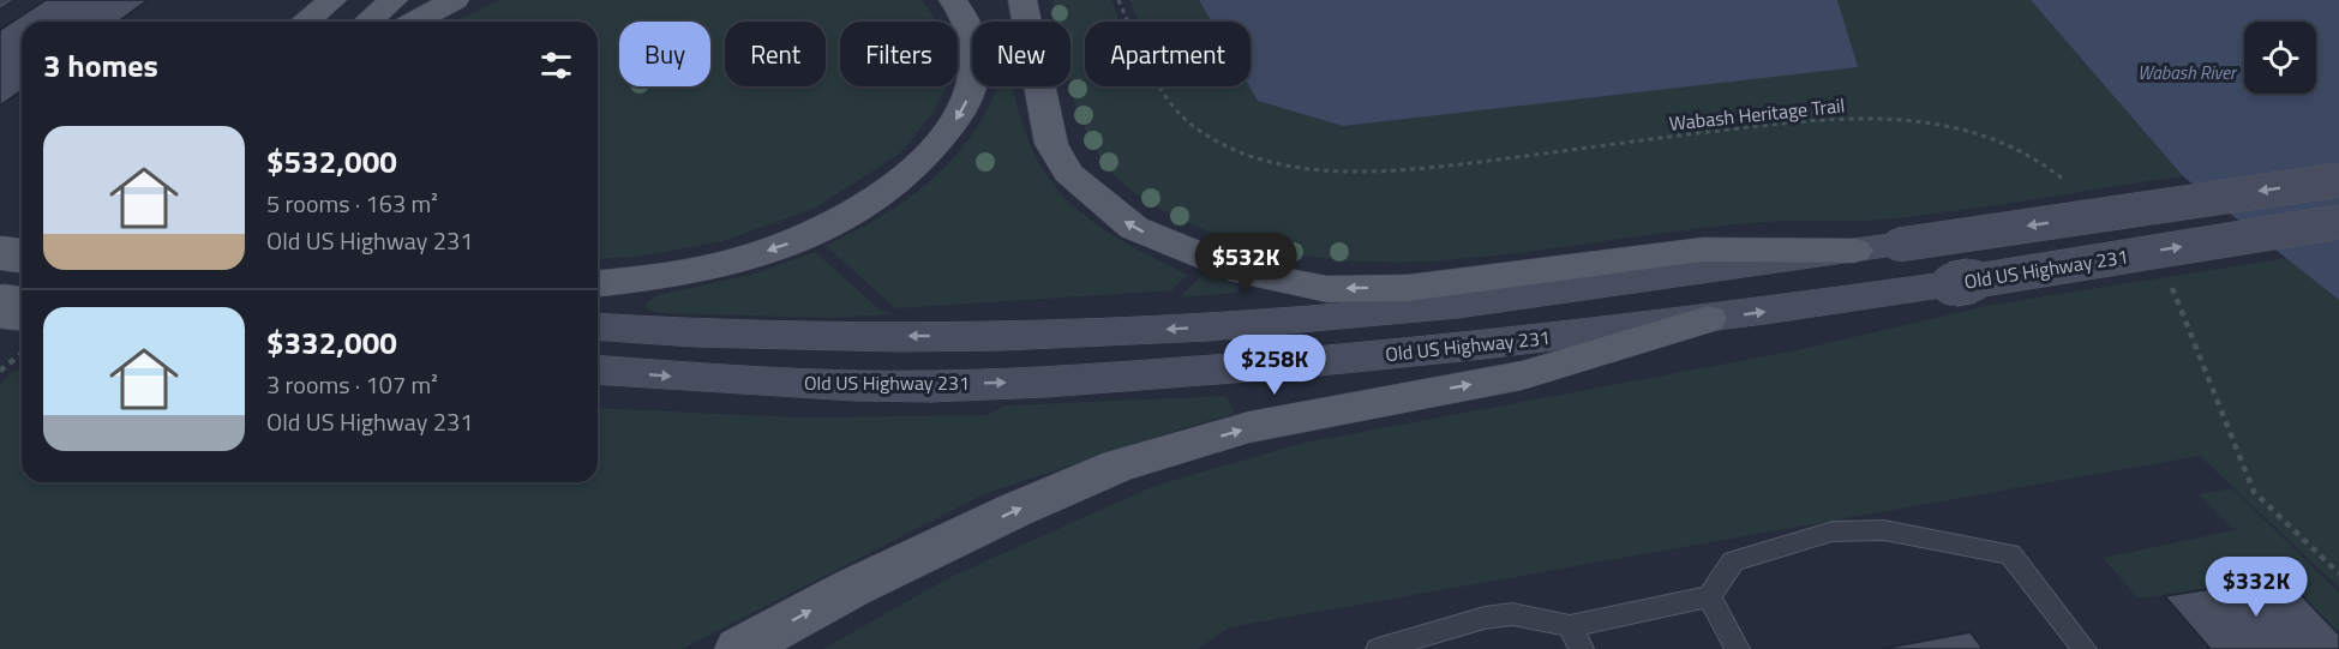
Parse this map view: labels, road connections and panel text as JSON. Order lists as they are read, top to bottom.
{
  "streets": {
    "main road": ["Old US Highway 231"],
    "path": ["Wabash Heritage Trail"]
  },
  "water": ["Wabash River"],
  "page": {
    "chip": [
      "Buy",
      "Rent",
      "Filters",
      "New",
      "Apartment"
    ],
    "heading": "3 homes",
    "list": [
      {
        "name": "$532,000",
        "note": "5 rooms · 163 m² · Old US Highway 231"
      },
      {
        "name": "$332,000",
        "note": "3 rooms · 107 m² · Old US Highway 231"
      }
    ],
    "price": ["$532K", "$258K", "$332K"]
  }
}
